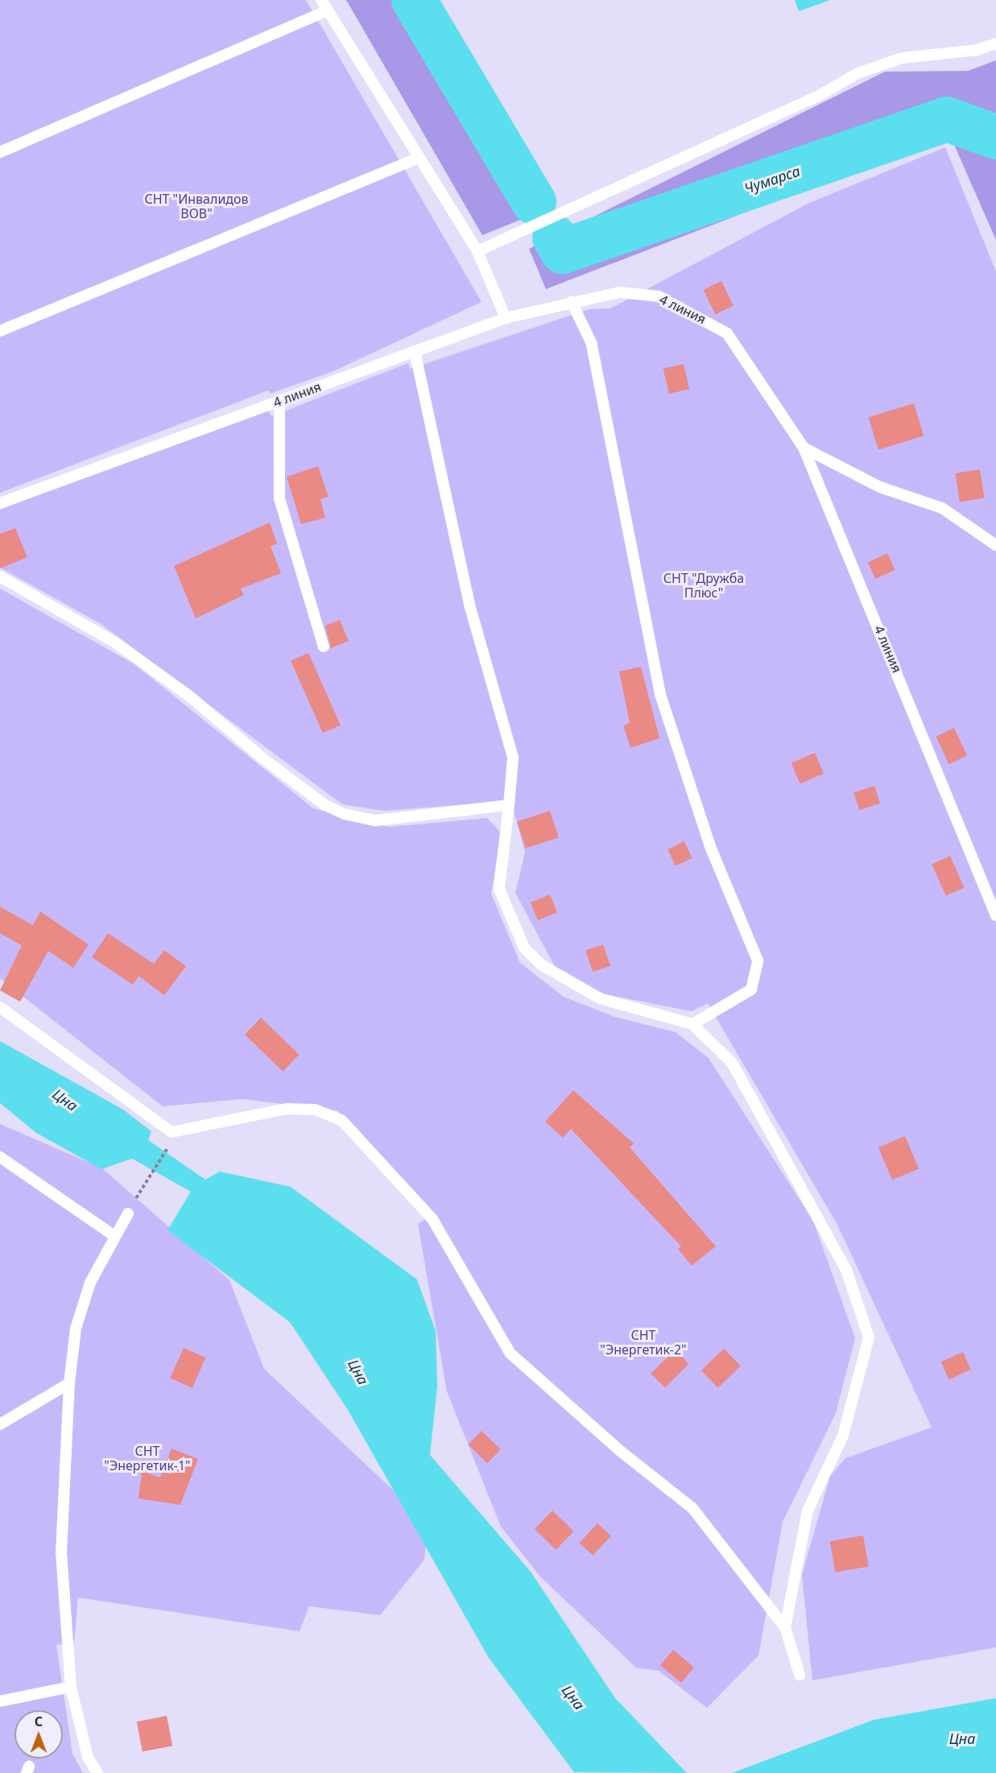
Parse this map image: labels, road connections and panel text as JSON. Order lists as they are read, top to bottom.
{
  "streets": {
    "lane": ["4 линия"]
  },
  "water": ["Чумарса", "Цна"],
  "parks": [
    "СНТ \"Инвалидов ВОВ\"",
    "СНТ \"Дружба Плюс\"",
    "СНТ \"Энергетик-2\"",
    "СНТ \"Энергетик-1\""
  ],
  "north": "top"
}
